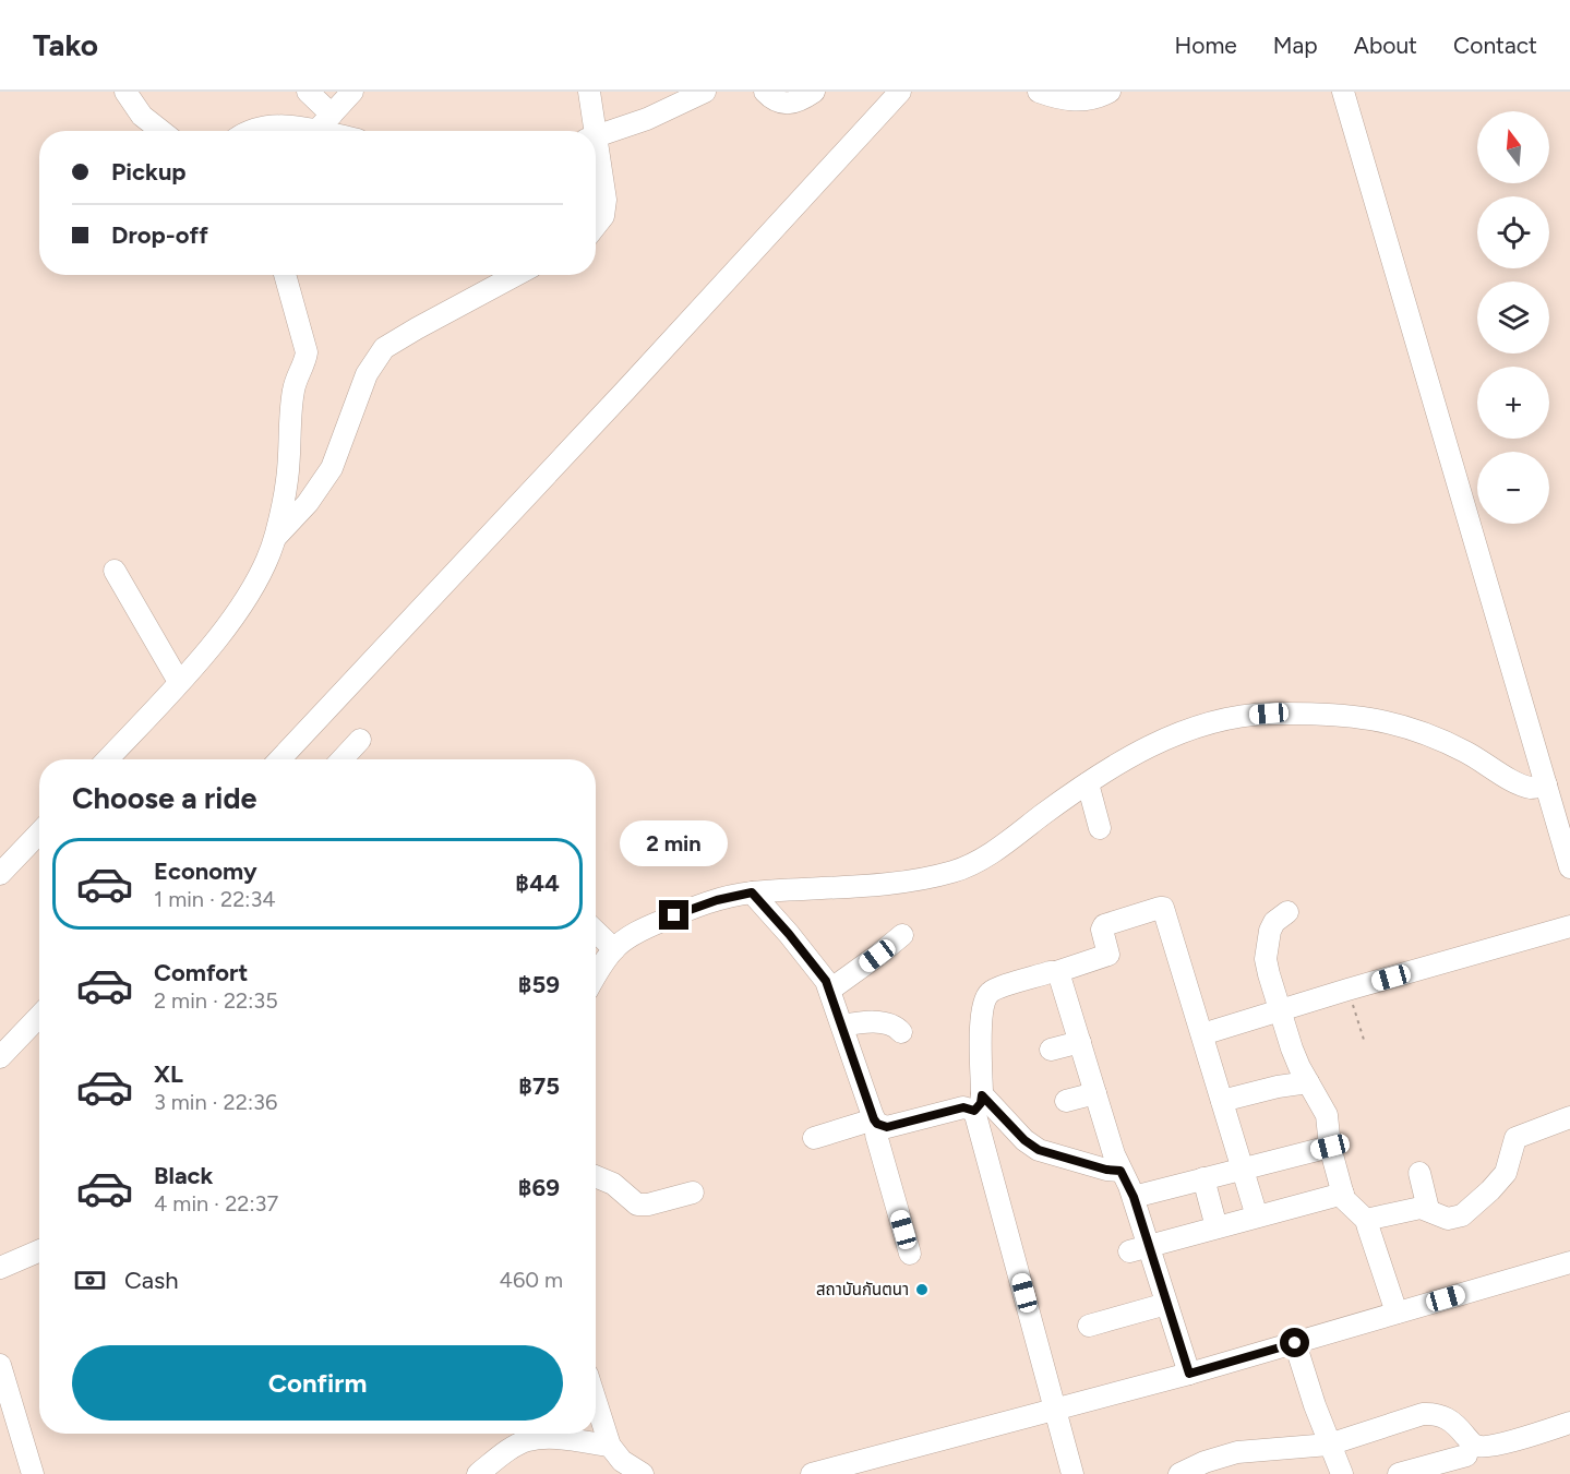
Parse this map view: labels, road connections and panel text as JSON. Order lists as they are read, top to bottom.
{
  "places": ["สถาบันกันตนา"],
  "north": "top",
  "page": {
    "header": "Tako",
    "nav": [
      "Home",
      "Map",
      "About",
      "Contact"
    ],
    "map_buttons": ["+", "−"],
    "banner": ["Pickup", "Drop-off"],
    "heading": "Choose a ride",
    "bubble": "2 min",
    "list": [
      {
        "name": "Economy",
        "note": "1 min · 22:34",
        "value": "฿44"
      },
      {
        "name": "Comfort",
        "note": "2 min · 22:35",
        "value": "฿59"
      },
      {
        "name": "XL",
        "note": "3 min · 22:36",
        "value": "฿75"
      },
      {
        "name": "Black",
        "note": "4 min · 22:37",
        "value": "฿69"
      }
    ],
    "pay": ["Cash", "460 m"],
    "buttons": "Confirm"
  }
}
